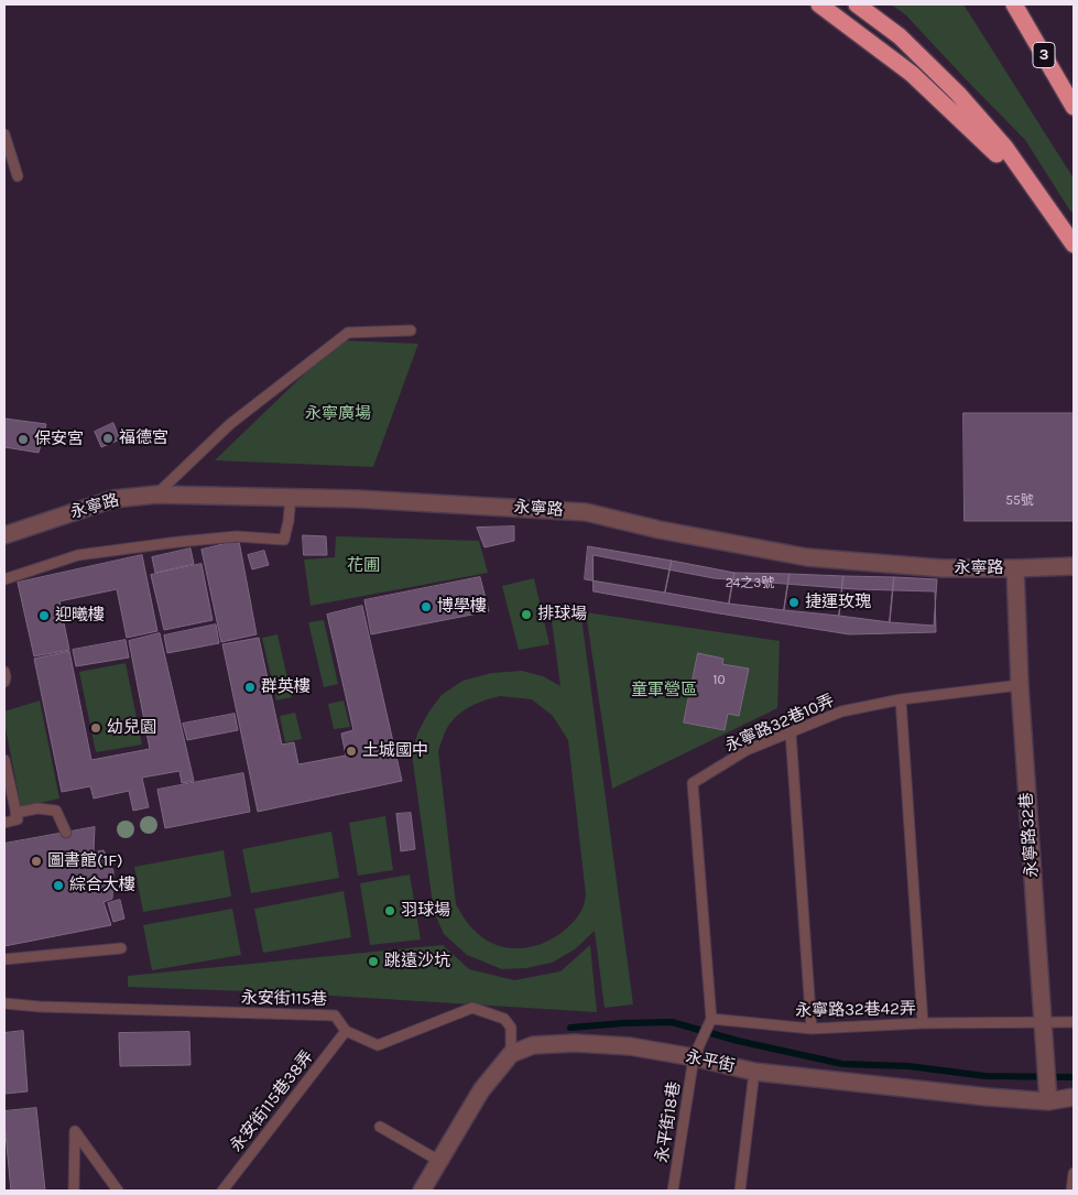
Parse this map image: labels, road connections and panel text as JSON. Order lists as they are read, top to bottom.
{
  "streets": {
    "highway": ["3"],
    "street": ["永寧路", "永寧路32巷", "永平街"],
    "lane": [
      "永寧路32巷10弄",
      "永安街115巷",
      "永寧路32巷42弄",
      "永安街115巷38弄",
      "永平街18巷"
    ]
  },
  "crossings": [
    ["永寧路", "永寧路32巷"],
    ["永寧路32巷10弄", "永寧路32巷"],
    ["永寧路32巷10弄", "永寧路32巷42弄"],
    ["永寧路32巷", "永寧路32巷42弄"],
    ["永寧路32巷", "永平街"],
    ["永安街115巷", "永平街"],
    ["永安街115巷", "永安街115巷38弄"],
    ["永平街", "永平街18巷"]
  ],
  "parks": ["永寧廣場", "花圃", "童軍營區"],
  "places": [
    "福德宮",
    "保安宮",
    "捷運玫瑰",
    "博學樓",
    "排球場",
    "迎曦樓",
    "群英樓",
    "幼兒園",
    "土城國中",
    "圖書館(1F)",
    "綜合大樓",
    "羽球場",
    "跳遠沙坑"
  ],
  "house_numbers": ["55號", "24之3號", "10"]
}
